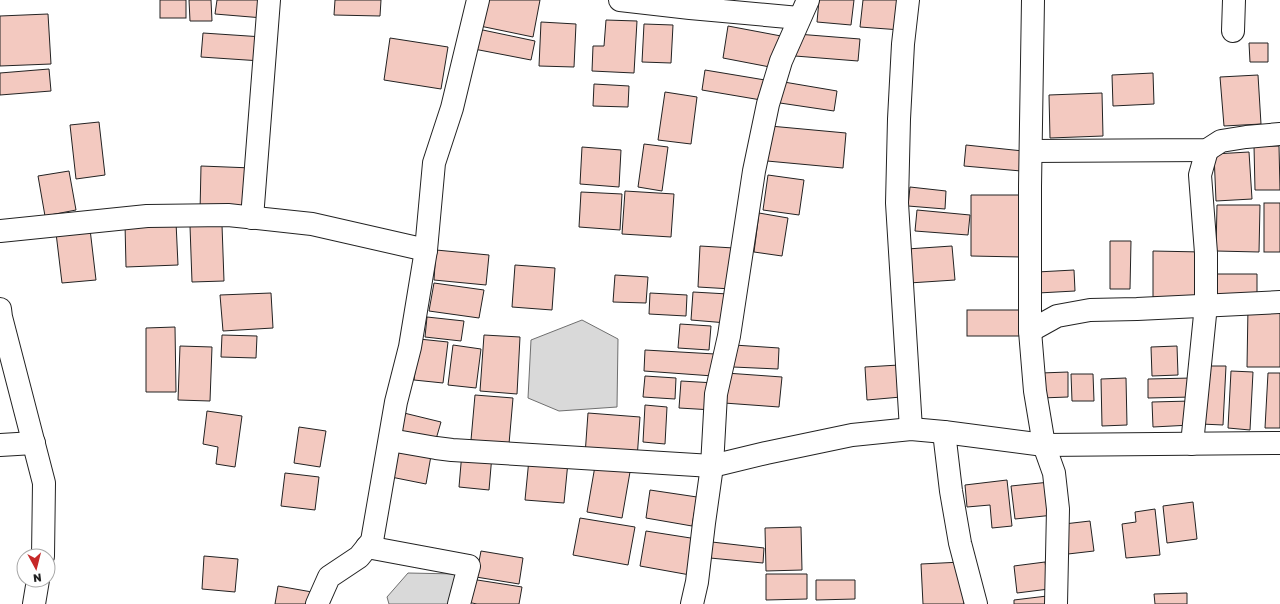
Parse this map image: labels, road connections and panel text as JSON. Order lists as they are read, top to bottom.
{
  "north": "bottom"
}
